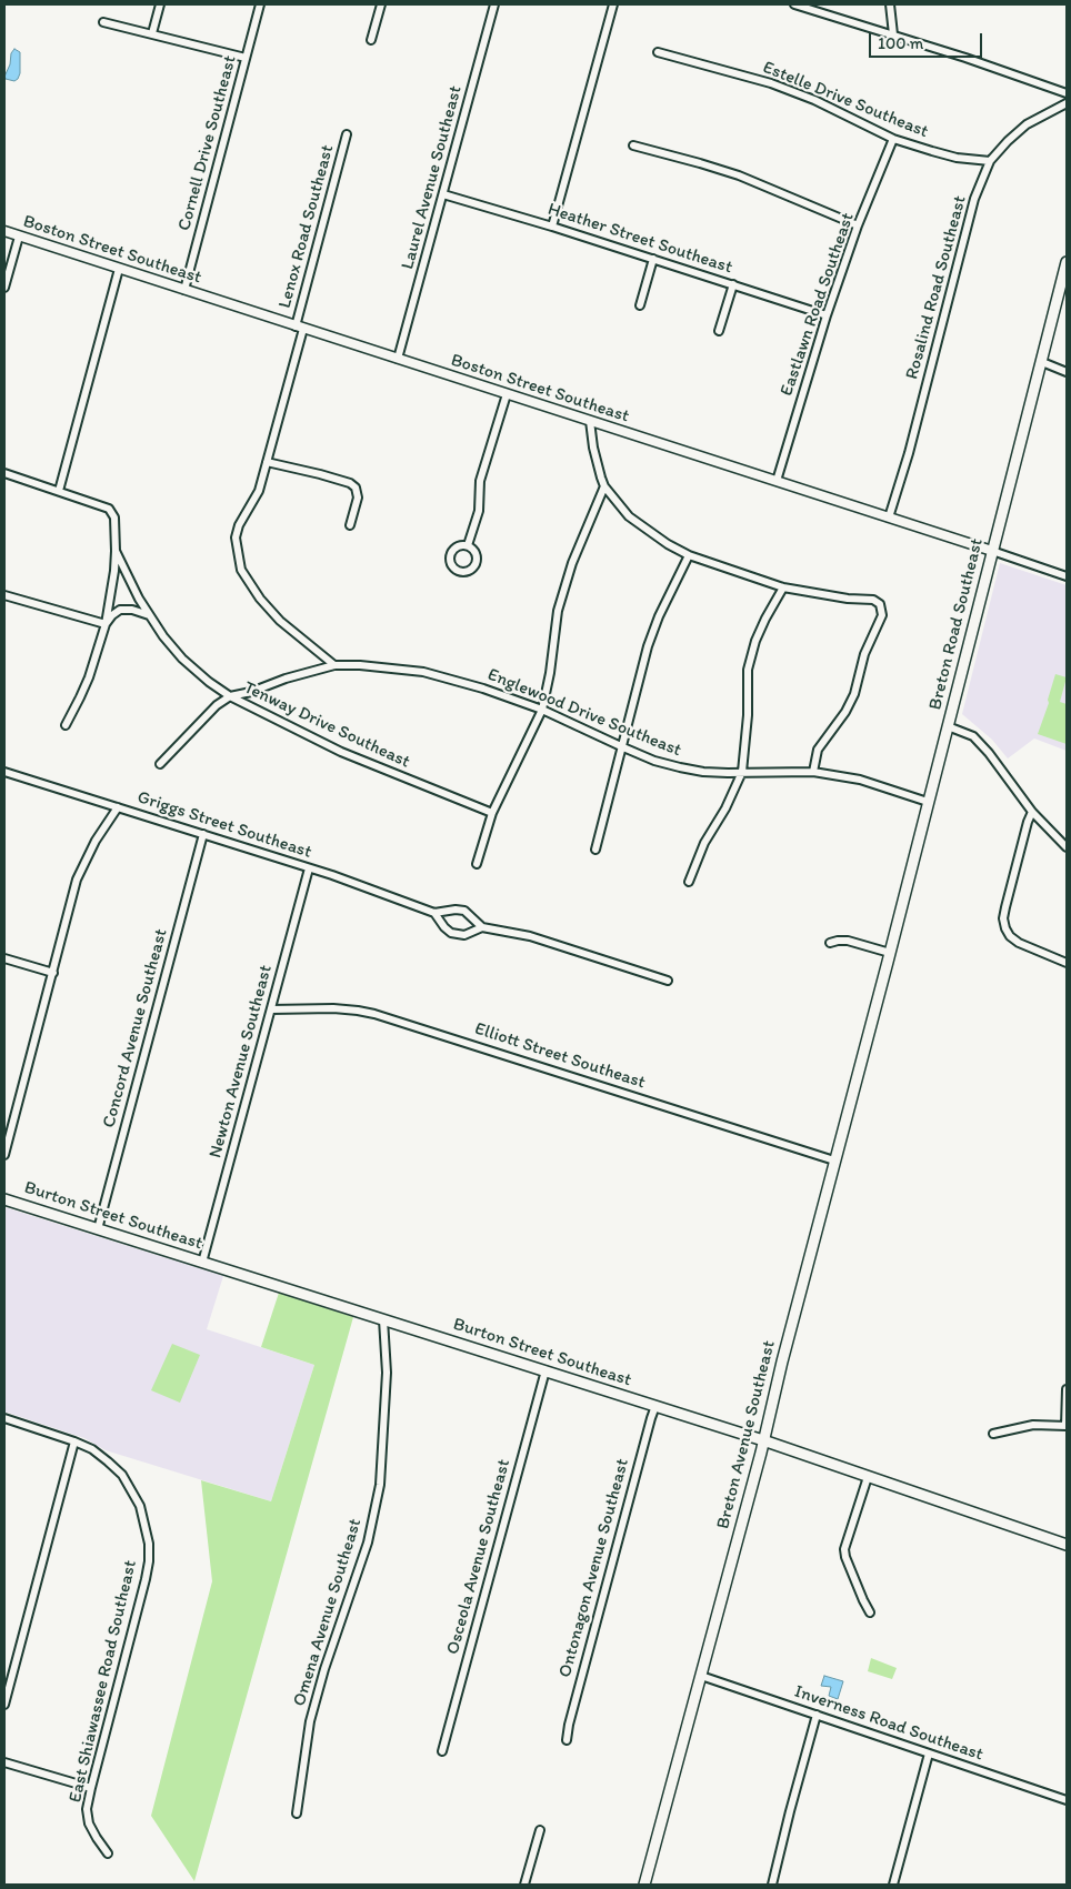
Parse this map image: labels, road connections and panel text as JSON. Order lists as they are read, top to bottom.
{
  "streets": {
    "main road": ["Breton Road Southeast", "Burton Street Southeast", "Breton Avenue Southeast"],
    "street": [
      "Estelle Drive Southeast",
      "Cornell Drive Southeast",
      "Laurel Avenue Southeast",
      "Lenox Road Southeast",
      "Heather Street Southeast",
      "Boston Street Southeast",
      "Rosalind Road Southeast",
      "Eastlawn Road Southeast",
      "Englewood Drive Southeast",
      "Tenway Drive Southeast",
      "Griggs Street Southeast",
      "Concord Avenue Southeast",
      "Elliott Street Southeast",
      "Newton Avenue Southeast",
      "Osceola Avenue Southeast",
      "Ontonagon Avenue Southeast",
      "Omena Avenue Southeast",
      "East Shiawassee Road Southeast",
      "Inverness Road Southeast"
    ]
  },
  "crossings": [
    ["Estelle Drive Southeast", "Rosalind Road Southeast"],
    ["Estelle Drive Southeast", "Eastlawn Road Southeast"],
    ["Cornell Drive Southeast", "Boston Street Southeast"],
    ["Laurel Avenue Southeast", "Heather Street Southeast"],
    ["Laurel Avenue Southeast", "Boston Street Southeast"],
    ["Lenox Road Southeast", "Boston Street Southeast"],
    ["Lenox Road Southeast", "Englewood Drive Southeast"],
    ["Heather Street Southeast", "Eastlawn Road Southeast"],
    ["Boston Street Southeast", "Rosalind Road Southeast"],
    ["Boston Street Southeast", "Eastlawn Road Southeast"],
    ["Boston Street Southeast", "Breton Road Southeast"],
    ["Breton Road Southeast", "Englewood Drive Southeast"],
    ["Breton Road Southeast", "Breton Avenue Southeast"],
    ["Englewood Drive Southeast", "Tenway Drive Southeast"],
    ["Griggs Street Southeast", "Concord Avenue Southeast"],
    ["Griggs Street Southeast", "Newton Avenue Southeast"],
    ["Concord Avenue Southeast", "Burton Street Southeast"],
    ["Elliott Street Southeast", "Newton Avenue Southeast"],
    ["Elliott Street Southeast", "Breton Avenue Southeast"],
    ["Newton Avenue Southeast", "Burton Street Southeast"],
    ["Burton Street Southeast", "Breton Avenue Southeast"],
    ["Burton Street Southeast", "Osceola Avenue Southeast"],
    ["Burton Street Southeast", "Ontonagon Avenue Southeast"],
    ["Burton Street Southeast", "Omena Avenue Southeast"],
    ["Breton Avenue Southeast", "Inverness Road Southeast"]
  ],
  "scale_bar": "100 m"
}
